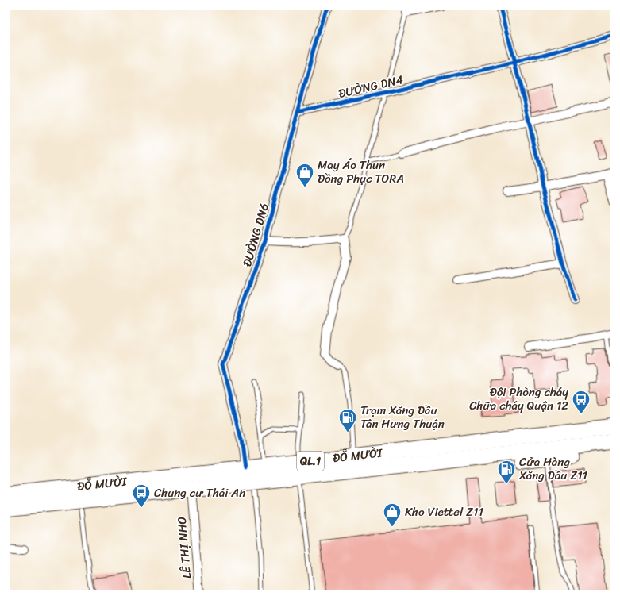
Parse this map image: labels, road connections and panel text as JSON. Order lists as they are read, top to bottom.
{
  "streets": {
    "highway": ["ĐỖ MƯỜI", "QL.1"],
    "street": ["ĐƯỜNG DN4", "ĐƯỜNG DN6", "LÊ THỊ NHO"]
  },
  "crossings": [
    ["ĐƯỜNG DN4", "ĐƯỜNG DN6"],
    ["ĐƯỜNG DN6", "ĐỖ MƯỜI"],
    ["ĐỖ MƯỜI", "LÊ THỊ NHO"]
  ],
  "places": {
    "shop": ["May Áo Thun Đồng Phục TORA", "Kho Viettel Z11"],
    "bus stop": ["Đội Phòng cháy Chữa cháy Quận 12", "Chung cư Thái An"],
    "fuel station": ["Trạm Xăng Dầu Tân Hưng Thuận", "Cửa Hàng Xăng Dầu Z11"]
  }
}
